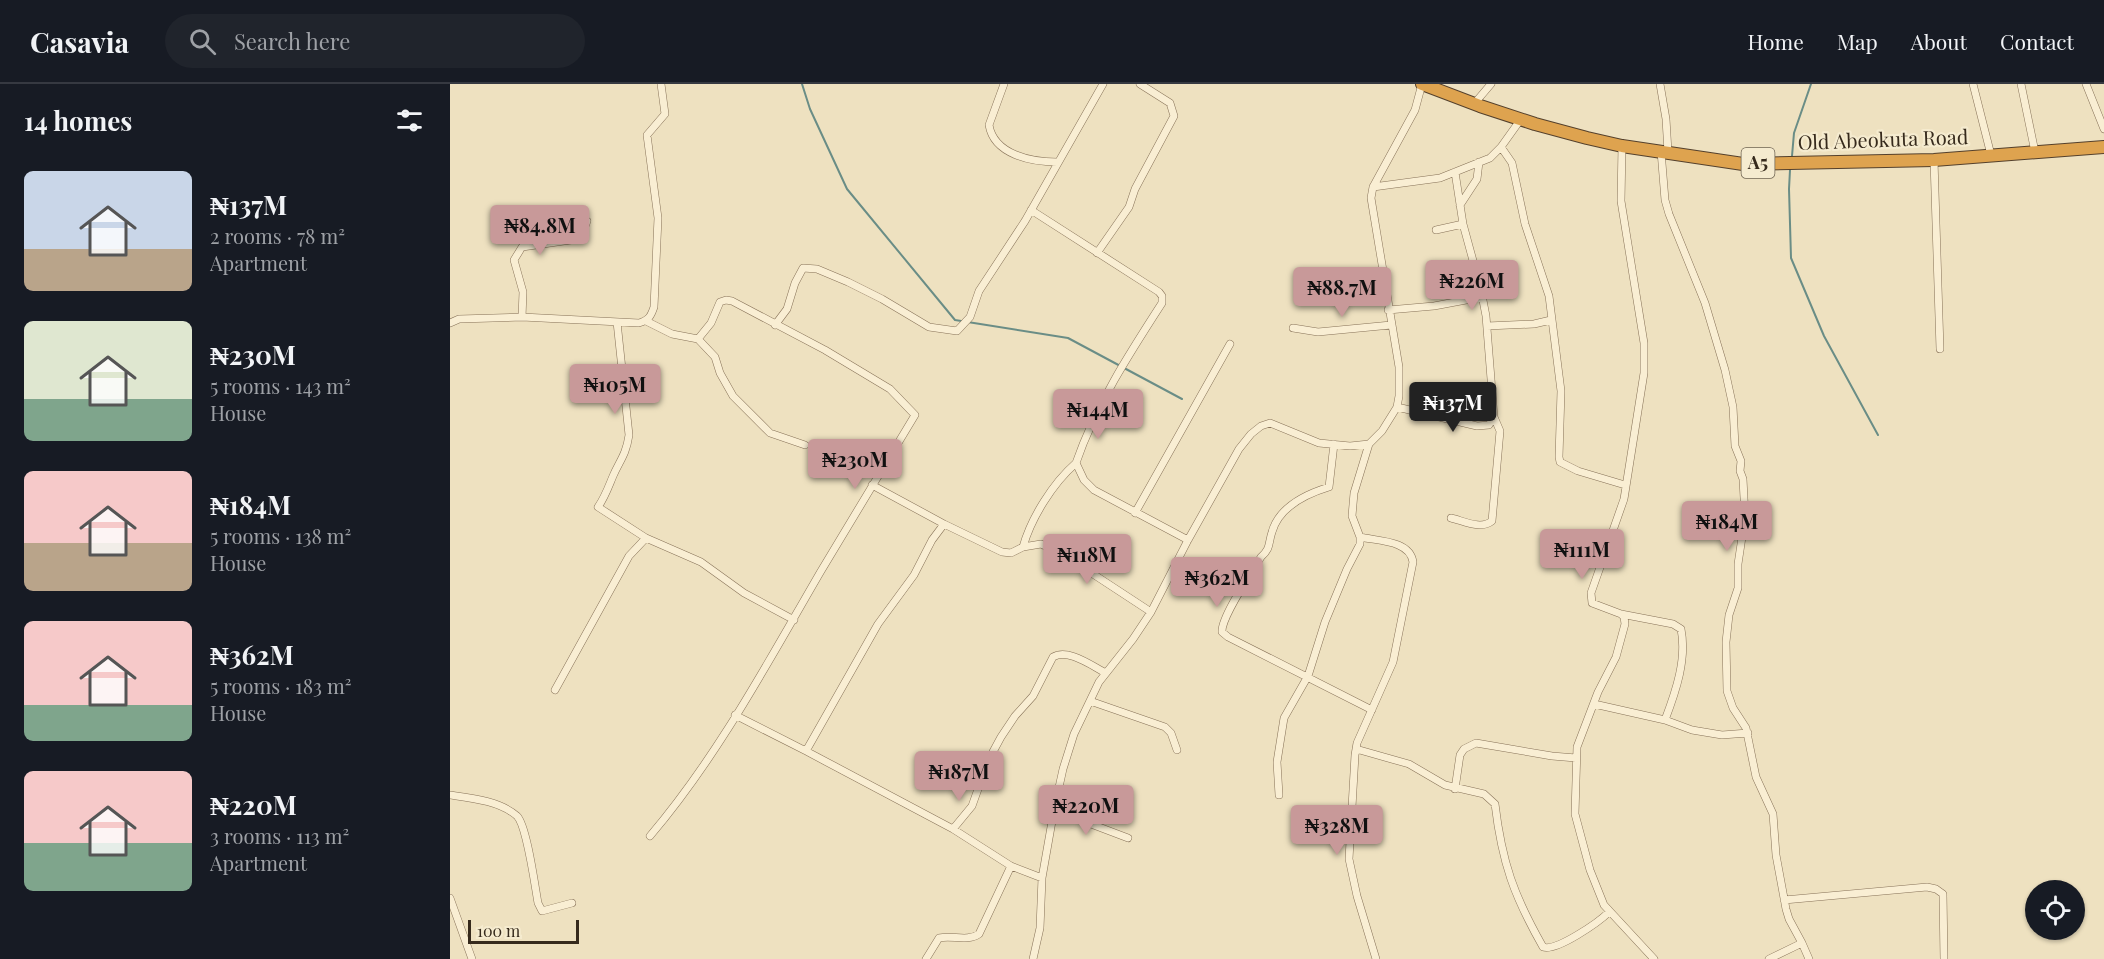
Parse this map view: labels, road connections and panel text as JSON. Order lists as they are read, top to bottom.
{
  "streets": {
    "highway": ["Old Abeokuta Road", "A5"]
  },
  "scale_bar": "100 m",
  "page": {
    "header": "Casavia",
    "search": "Search here",
    "nav": [
      "Home",
      "Map",
      "About",
      "Contact"
    ],
    "heading": "14 homes",
    "list": [
      {
        "name": "₦137M",
        "note": "2 rooms · 78 m² · Apartment"
      },
      {
        "name": "₦230M",
        "note": "5 rooms · 143 m² · House"
      },
      {
        "name": "₦184M",
        "note": "5 rooms · 138 m² · House"
      },
      {
        "name": "₦362M",
        "note": "5 rooms · 183 m² · House"
      },
      {
        "name": "₦220M",
        "note": "3 rooms · 113 m² · Apartment"
      }
    ],
    "price": [
      "₦84.8M",
      "₦226M",
      "₦88.7M",
      "₦105M",
      "₦137M",
      "₦144M",
      "₦230M",
      "₦184M",
      "₦111M",
      "₦118M",
      "₦362M",
      "₦187M",
      "₦220M",
      "₦328M"
    ],
    "scale": "100 m"
  }
}
